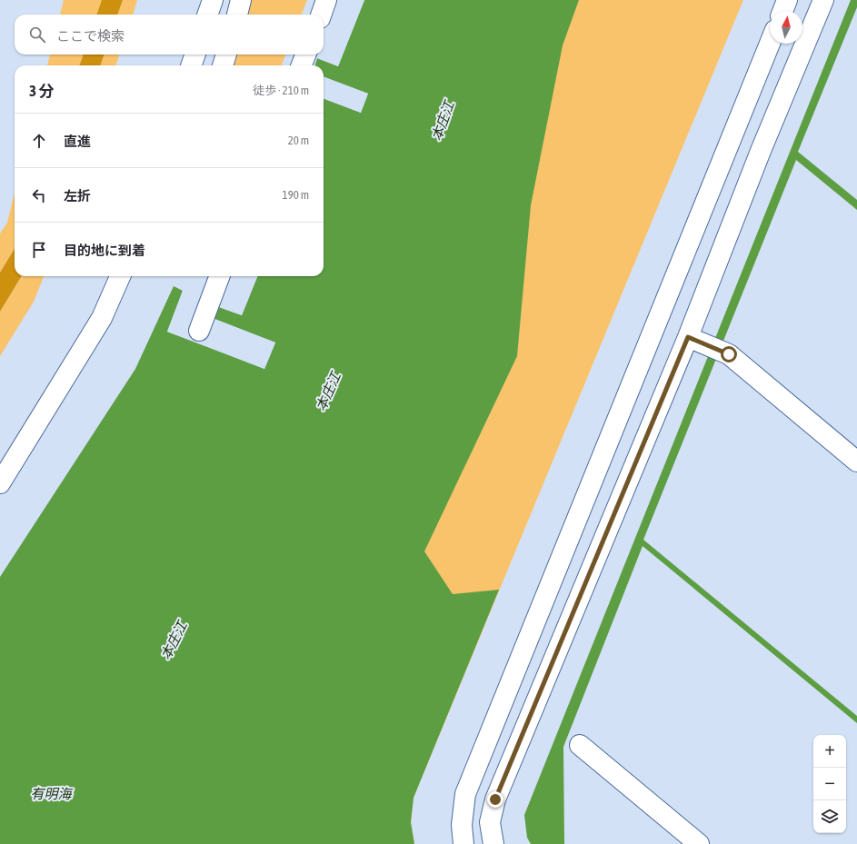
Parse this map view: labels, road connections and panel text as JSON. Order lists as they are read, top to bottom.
{
  "water": ["本庄江", "有明海"],
  "north": "top",
  "page": {
    "search": "ここで検索",
    "heading": ["3 分", "徒歩 · 210 m"],
    "list": [
      ["直進", "20 m"],
      ["左折", "190 m"],
      "目的地に到着"
    ],
    "map_buttons": ["+", "−"]
  }
}
